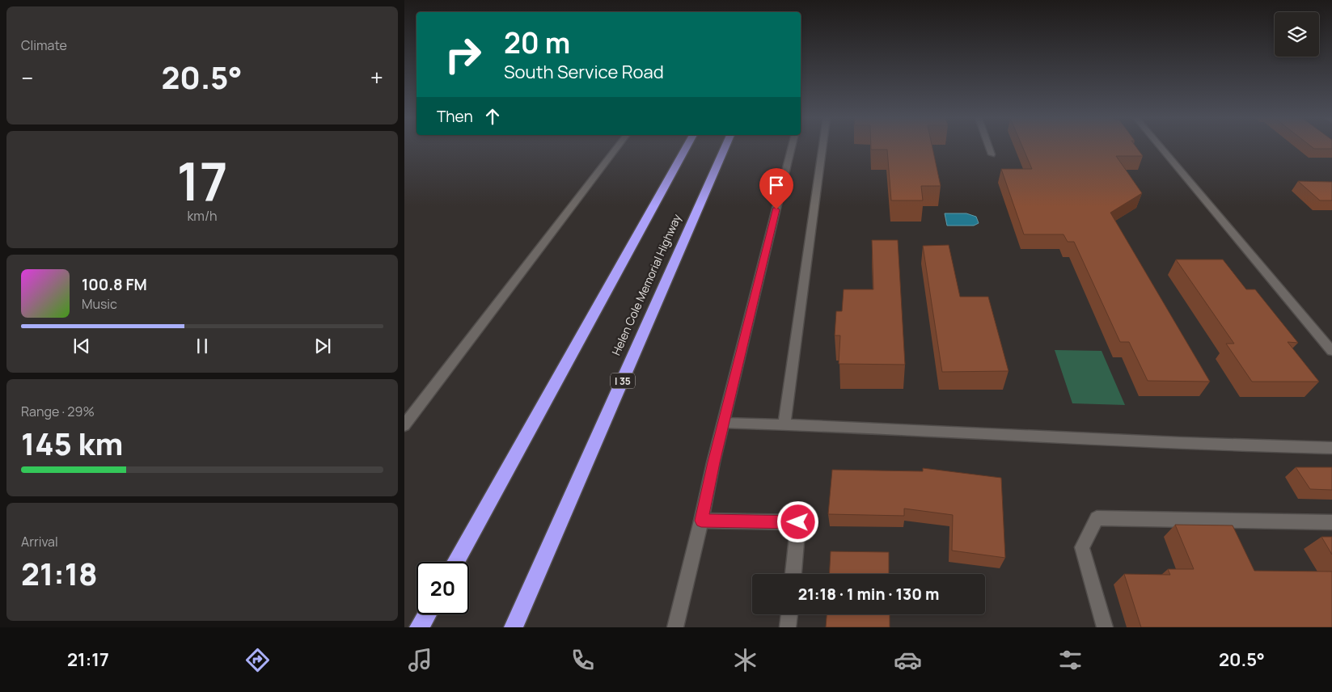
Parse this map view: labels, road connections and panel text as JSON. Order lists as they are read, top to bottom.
{
  "streets": {
    "highway": ["Helen Cole Memorial Highway", "I 35"]
  },
  "page": {
    "tile": [
      "Climate",
      ["17", "km/h"],
      ["Range · 29%", "145 km"],
      ["Arrival", "21:18"]
    ],
    "turn": ["20 m", "South Service Road"],
    "heat": ["−", "20.5°", "+"],
    "then": "Then",
    "song": ["100.8 FM", "Music"],
    "limit": "20",
    "trip": "21:18 · 1 min · 130 m",
    "tabs": ["21:17", "20.5°"]
  }
}
